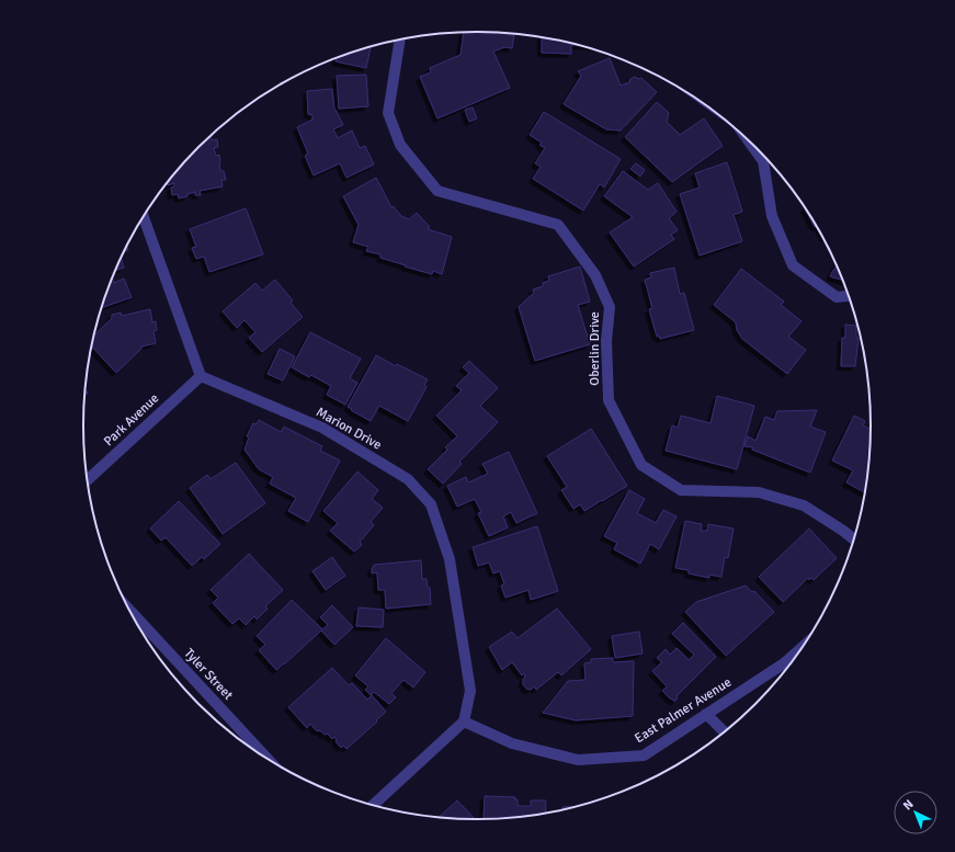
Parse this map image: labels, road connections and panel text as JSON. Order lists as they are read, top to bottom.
{
  "streets": {
    "street": [
      "Oberlin Drive",
      "Park Avenue",
      "Marion Drive",
      "Tyler Street",
      "East Palmer Avenue"
    ]
  },
  "crossings": [
    ["Park Avenue", "Marion Drive"],
    ["Marion Drive", "East Palmer Avenue"]
  ],
  "north": "top left"
}
